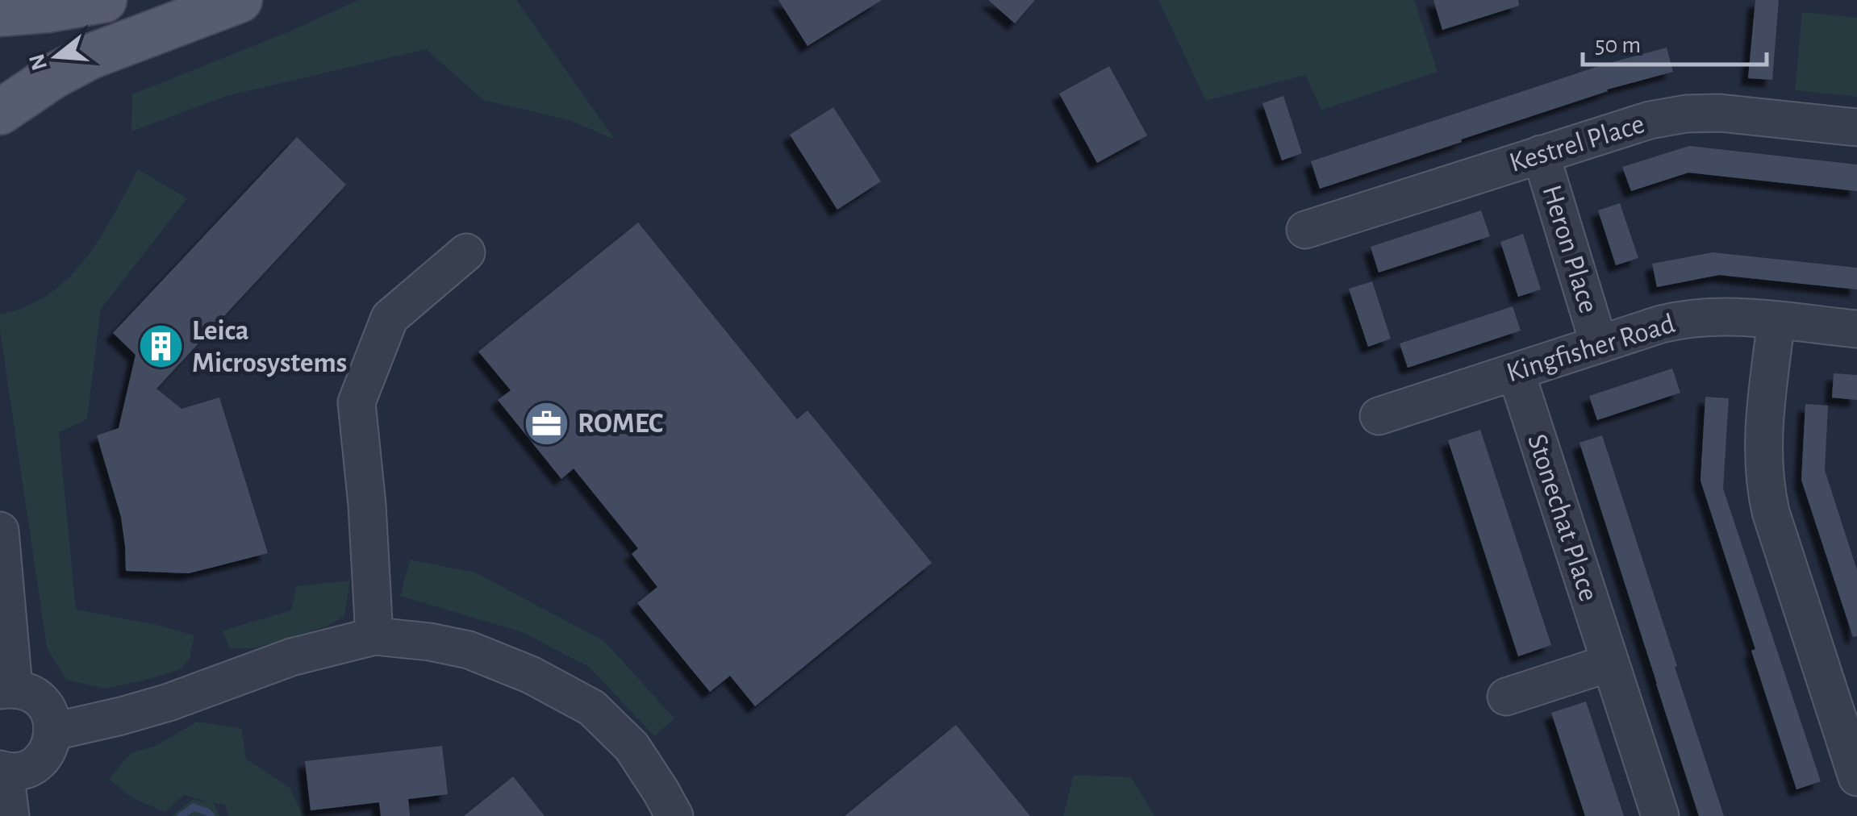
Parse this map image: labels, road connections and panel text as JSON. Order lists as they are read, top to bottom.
{
  "streets": {
    "street": [
      "Kestrel Place",
      "Heron Place",
      "Kingfisher Road",
      "Stonechat Place"
    ]
  },
  "crossings": [
    ["Kestrel Place", "Heron Place"],
    ["Heron Place", "Kingfisher Road"],
    ["Kingfisher Road", "Stonechat Place"]
  ],
  "places": {
    "building": ["Leica Microsystems"],
    "office": ["ROMEC"]
  },
  "scale_bar": "50 m",
  "north": "left"
}
